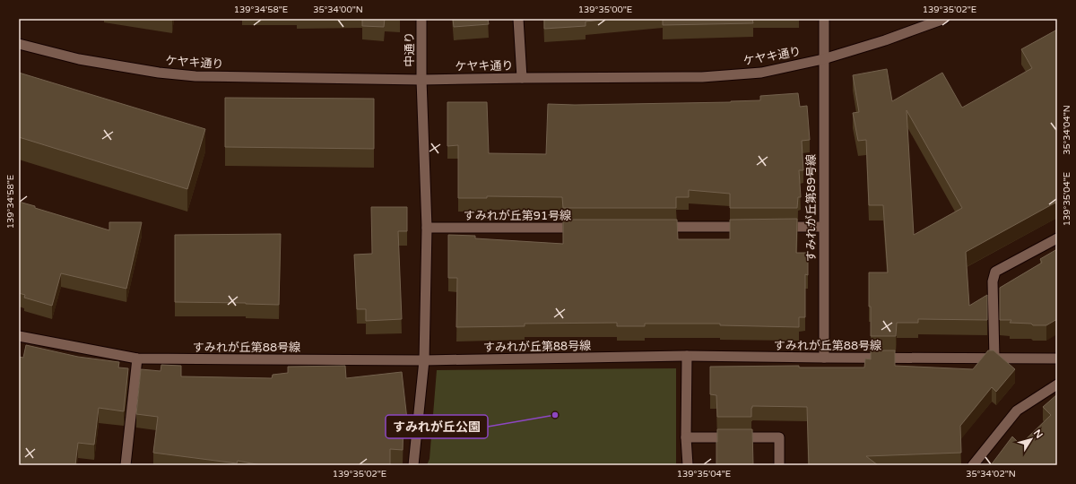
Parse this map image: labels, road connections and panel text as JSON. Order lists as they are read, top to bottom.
{
  "streets": {
    "street": [
      "中通り",
      "ケヤキ通り",
      "すみれが丘第89号線",
      "すみれが丘第91号線",
      "すみれが丘第88号線"
    ]
  },
  "crossings": [
    ["中通り", "ケヤキ通り"],
    ["中通り", "すみれが丘第91号線"],
    ["中通り", "すみれが丘第88号線"],
    ["ケヤキ通り", "すみれが丘第89号線"],
    ["すみれが丘第89号線", "すみれが丘第88号線"]
  ],
  "places": ["すみれが丘公園"],
  "north": "top right",
  "coordinates": [
    "139°34'58\"E",
    "35°34'00\"N",
    "139°35'00\"E",
    "139°35'02\"E",
    "35°34'04\"N",
    "139°35'04\"E",
    "35°34'02\"N"
  ]
}
